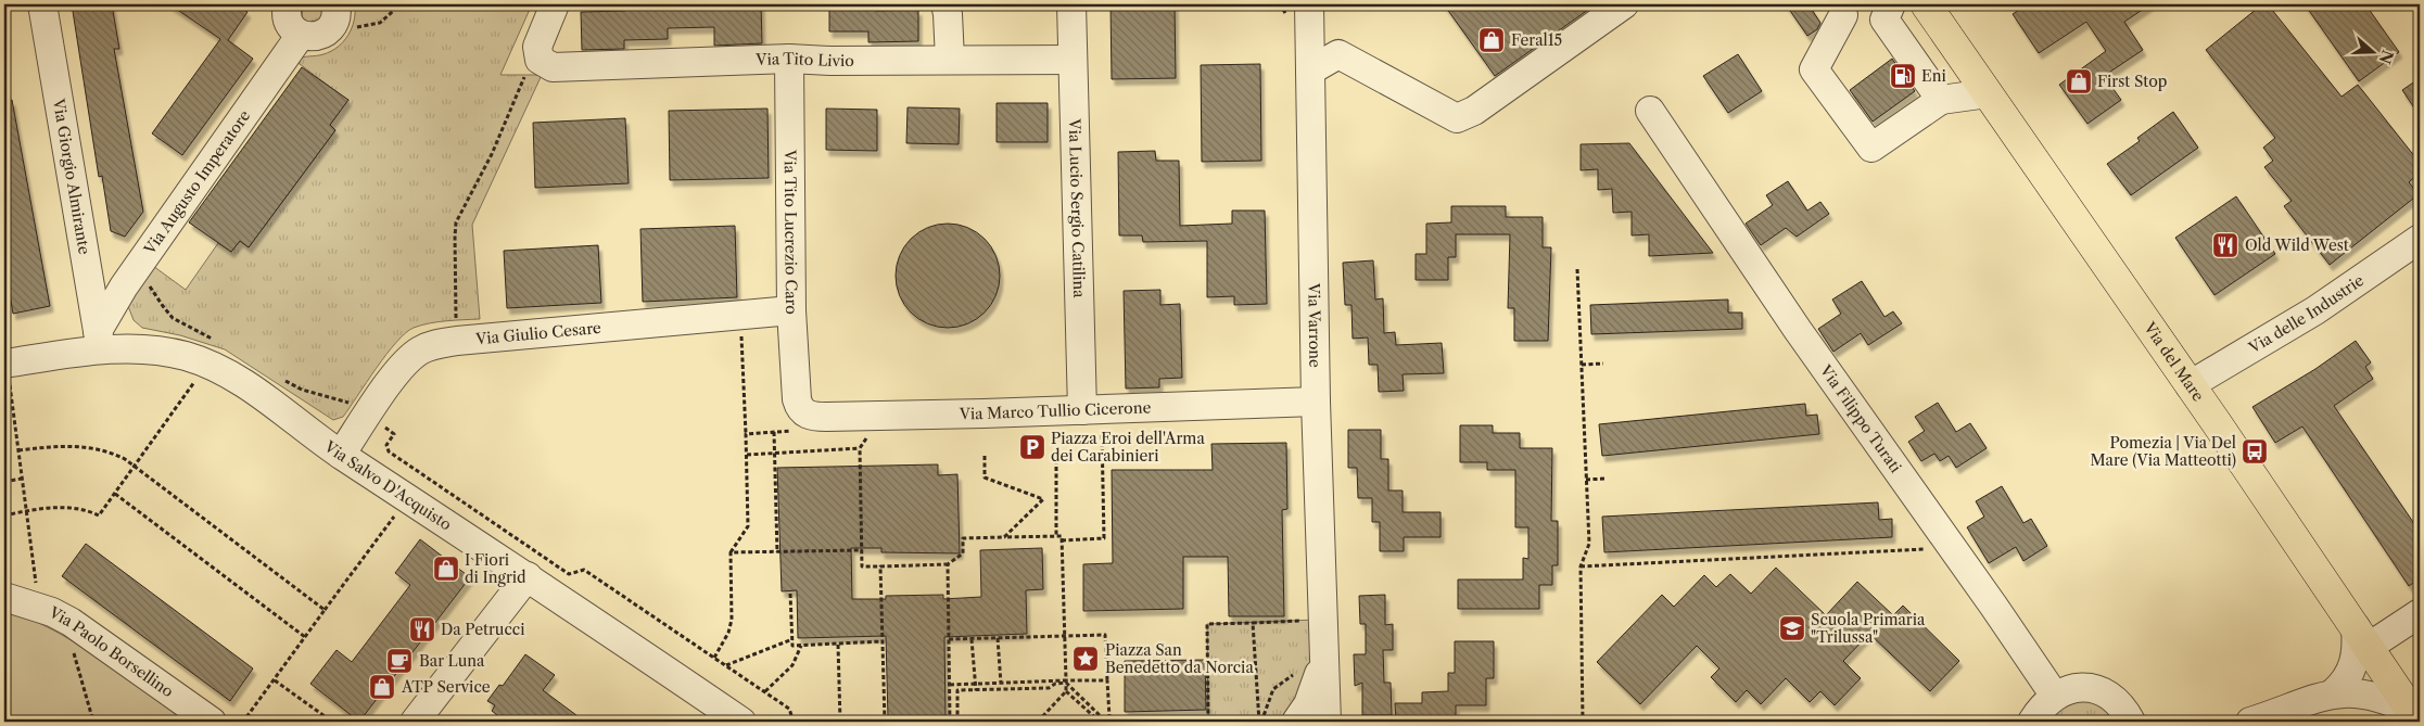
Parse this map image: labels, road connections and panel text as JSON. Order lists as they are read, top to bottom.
{
  "streets": {
    "main road": ["Via del Mare"],
    "street": [
      "Via Tito Livio",
      "Via Giorgio Almirante",
      "Via Augusto Imperatore",
      "Via Lucio Sergio Catilina",
      "Via Tito Lucrezio Caro",
      "Via delle Industrie",
      "Via Varrone",
      "Via Giulio Cesare",
      "Via Marco Tullio Cicerone",
      "Via Filippo Turati",
      "Via Salvo D'Acquisto",
      "Via Paolo Borsellino"
    ]
  },
  "crossings": [
    ["Via Tito Livio", "Via Lucio Sergio Catilina"],
    ["Via Tito Livio", "Via Tito Lucrezio Caro"],
    ["Via Giorgio Almirante", "Via Augusto Imperatore"],
    ["Via Giorgio Almirante", "Via Salvo D'Acquisto"],
    ["Via Augusto Imperatore", "Via Salvo D'Acquisto"],
    ["Via Lucio Sergio Catilina", "Via Marco Tullio Cicerone"],
    ["Via Tito Lucrezio Caro", "Via Giulio Cesare"],
    ["Via Tito Lucrezio Caro", "Via Marco Tullio Cicerone"],
    ["Via delle Industrie", "Via del Mare"],
    ["Via Varrone", "Via Marco Tullio Cicerone"],
    ["Via Giulio Cesare", "Via Salvo D'Acquisto"]
  ],
  "places": {
    "shop": [
      "Feral15",
      "First Stop",
      "I Fiori di Ingrid",
      "ATP Service"
    ],
    "fuel station": ["Eni"],
    "restaurant": ["Old Wild West", "Da Petrucci"],
    "parking": ["Piazza Eroi dell'Arma dei Carabinieri"],
    "bus stop": ["Pomezia | Via Del Mare (Via Matteotti)"],
    "school or university": ["Scuola Primaria \"Trilussa\""],
    "place": ["Piazza San Benedetto da Norcia"],
    "cafe": ["Bar Luna"]
  },
  "north": "right"
}
